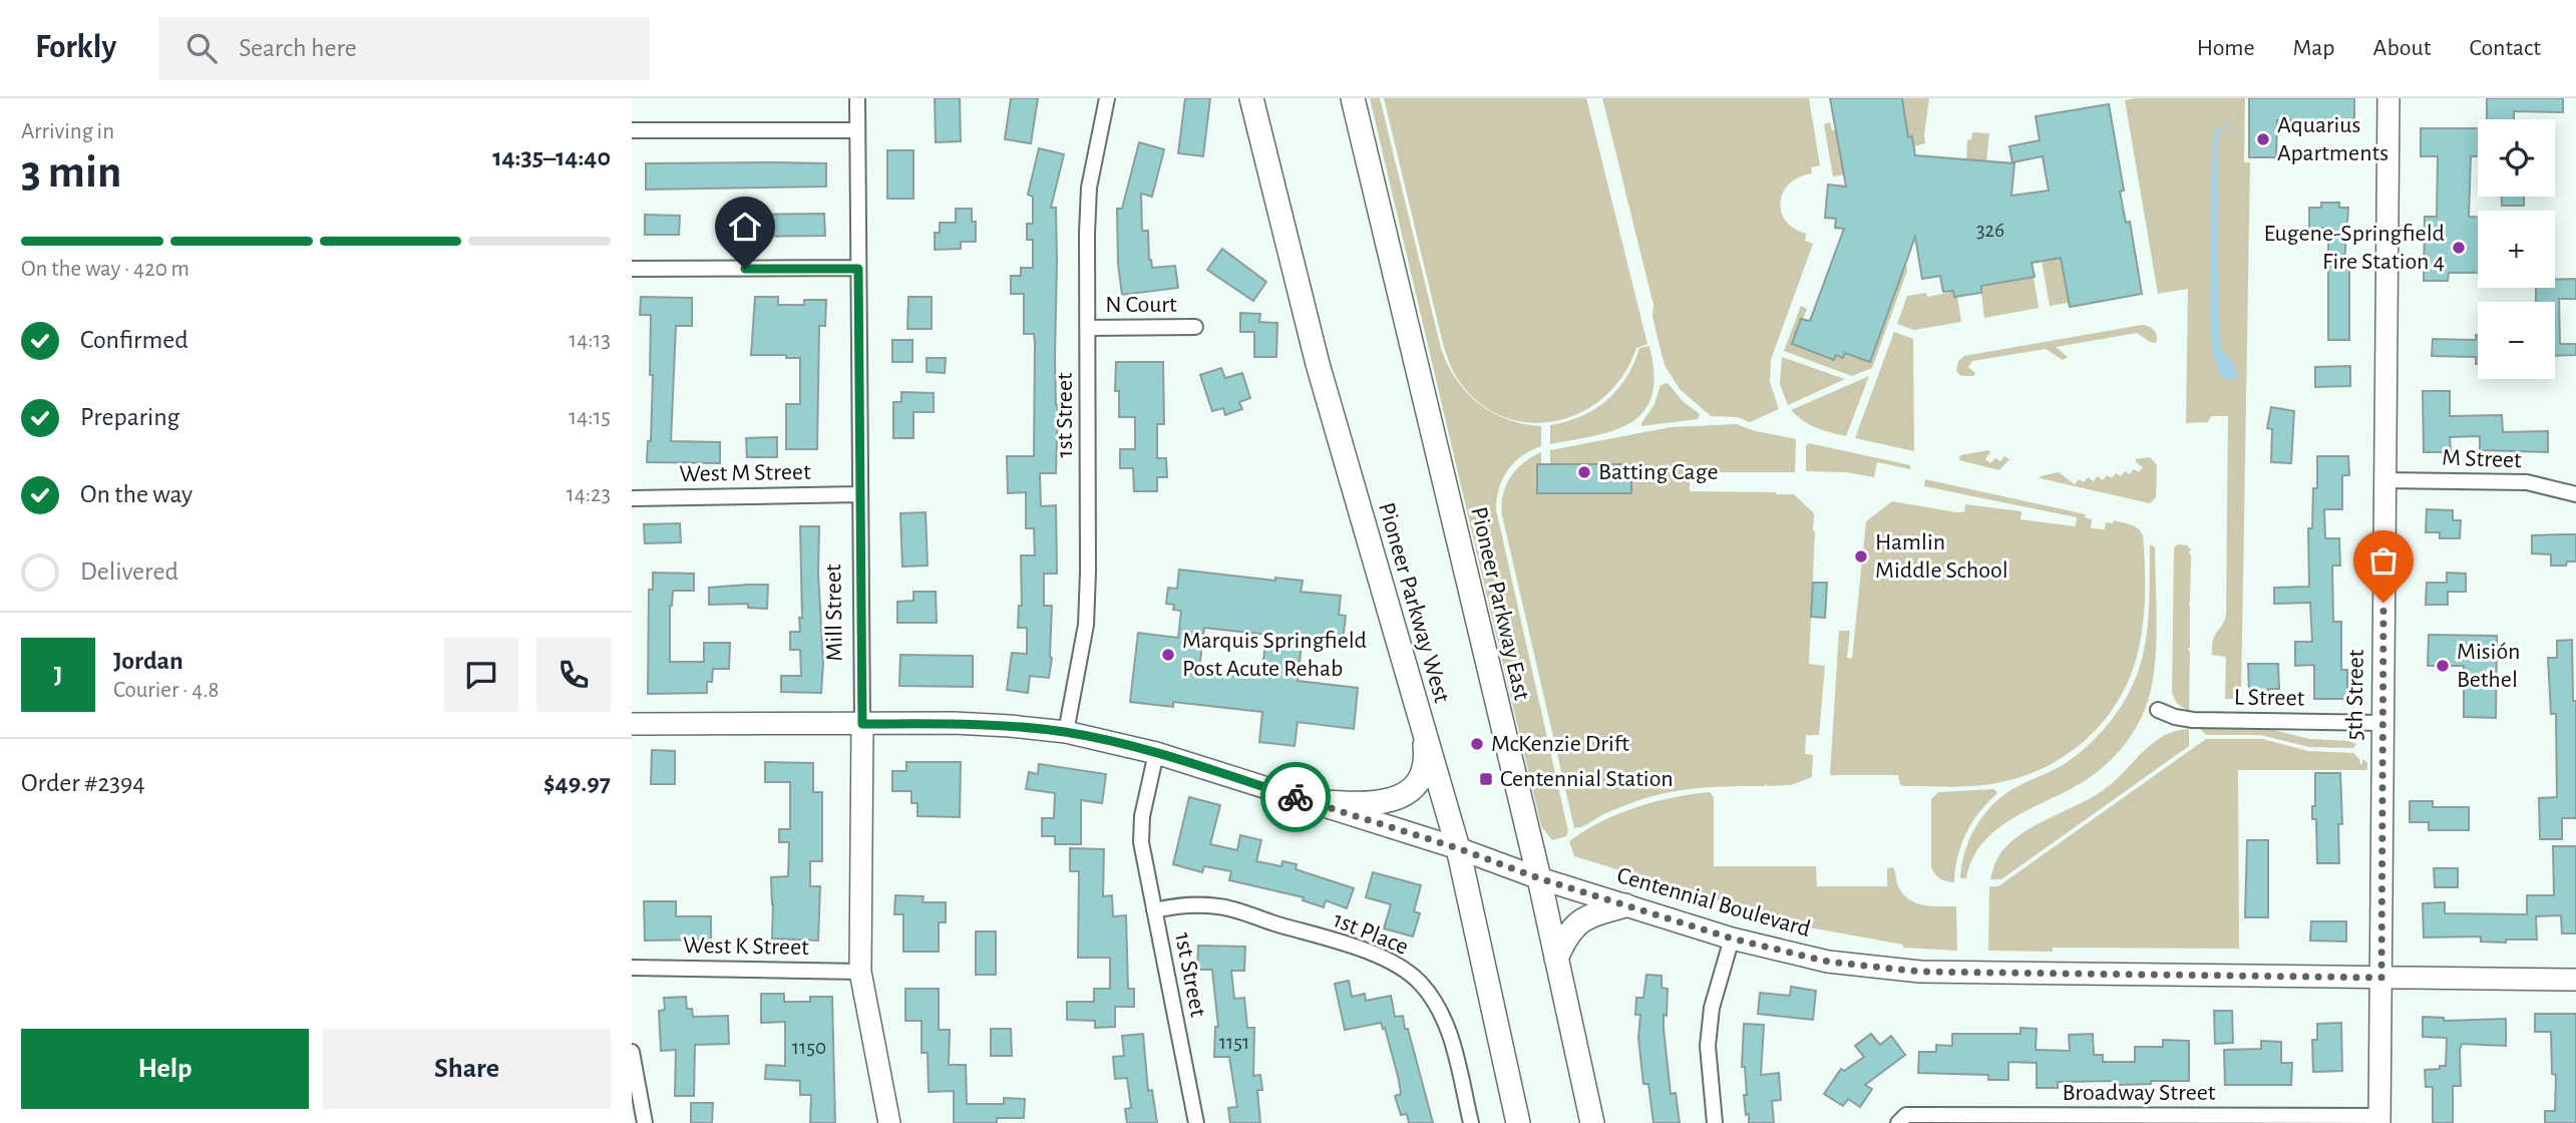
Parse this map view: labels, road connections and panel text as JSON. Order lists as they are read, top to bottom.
{
  "streets": {
    "main road": [
      "Pioneer Parkway West",
      "Pioneer Parkway East",
      "Mill Street",
      "5th Street",
      "Centennial Boulevard"
    ],
    "street": [
      "N Court",
      "1st Street",
      "M Street",
      "West M Street",
      "L Street",
      "1st Place",
      "West K Street",
      "Broadway Street"
    ]
  },
  "crossings": [
    ["N Court", "1st Street"],
    ["1st Street", "Centennial Boulevard"],
    ["1st Street", "1st Place"],
    ["M Street", "5th Street"],
    ["West M Street", "Mill Street"],
    ["Pioneer Parkway West", "Centennial Boulevard"],
    ["Pioneer Parkway East", "Centennial Boulevard"],
    ["Mill Street", "Centennial Boulevard"],
    ["Mill Street", "West K Street"],
    ["5th Street", "L Street"],
    ["5th Street", "Centennial Boulevard"],
    ["5th Street", "Broadway Street"]
  ],
  "places": {
    "other": [
      "Aquarius Apartments",
      "Eugene-Springfield Fire Station 4",
      "Batting Cage",
      "Hamlin Middle School",
      "Marquis Springfield Post Acute Rehab",
      "Misión Bethel",
      "McKenzie Drift"
    ],
    "transit": ["Centennial Station"]
  },
  "house_numbers": ["326", "1151", "1150"],
  "page": {
    "header": "Forkly",
    "search": "Search here",
    "nav": [
      "Home",
      "Map",
      "About",
      "Contact"
    ],
    "heading": ["3 min", "Arriving in", "14:35–14:40"],
    "panel": [
      "Jordan",
      "Courier · 4.8",
      "Order #2394",
      "$49.97"
    ],
    "map_buttons": ["+", "−"],
    "bar": "On the way · 420 m",
    "list": [
      ["Confirmed", "14:13"],
      ["Preparing", "14:15"],
      ["On the way", "14:23"],
      "Delivered"
    ],
    "round": "J",
    "buttons": ["Help", "Share"]
  }
}
